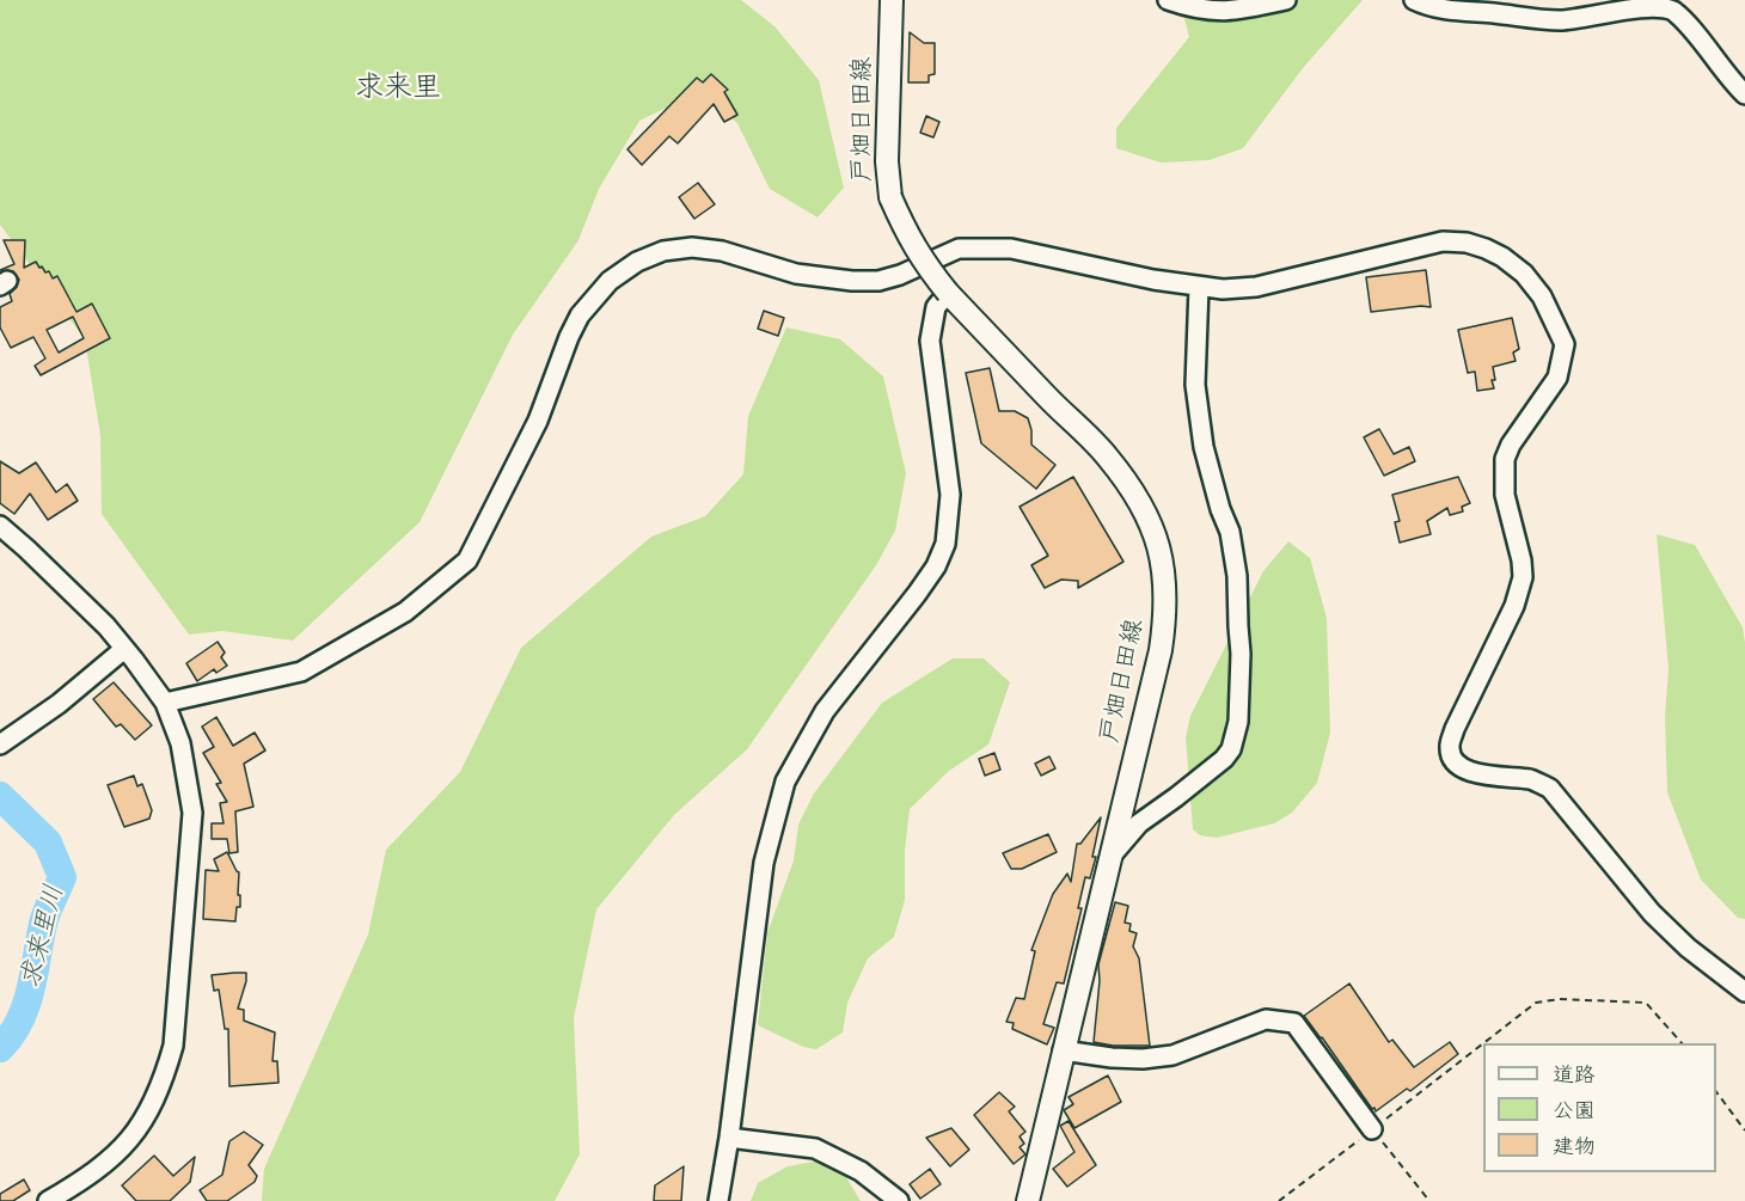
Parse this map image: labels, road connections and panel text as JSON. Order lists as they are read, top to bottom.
{
  "streets": {
    "main road": ["戸畑日田線"]
  },
  "districts": ["求来里"],
  "water": ["求来里川"],
  "legend": ["道路", "公園", "建物"]
}
